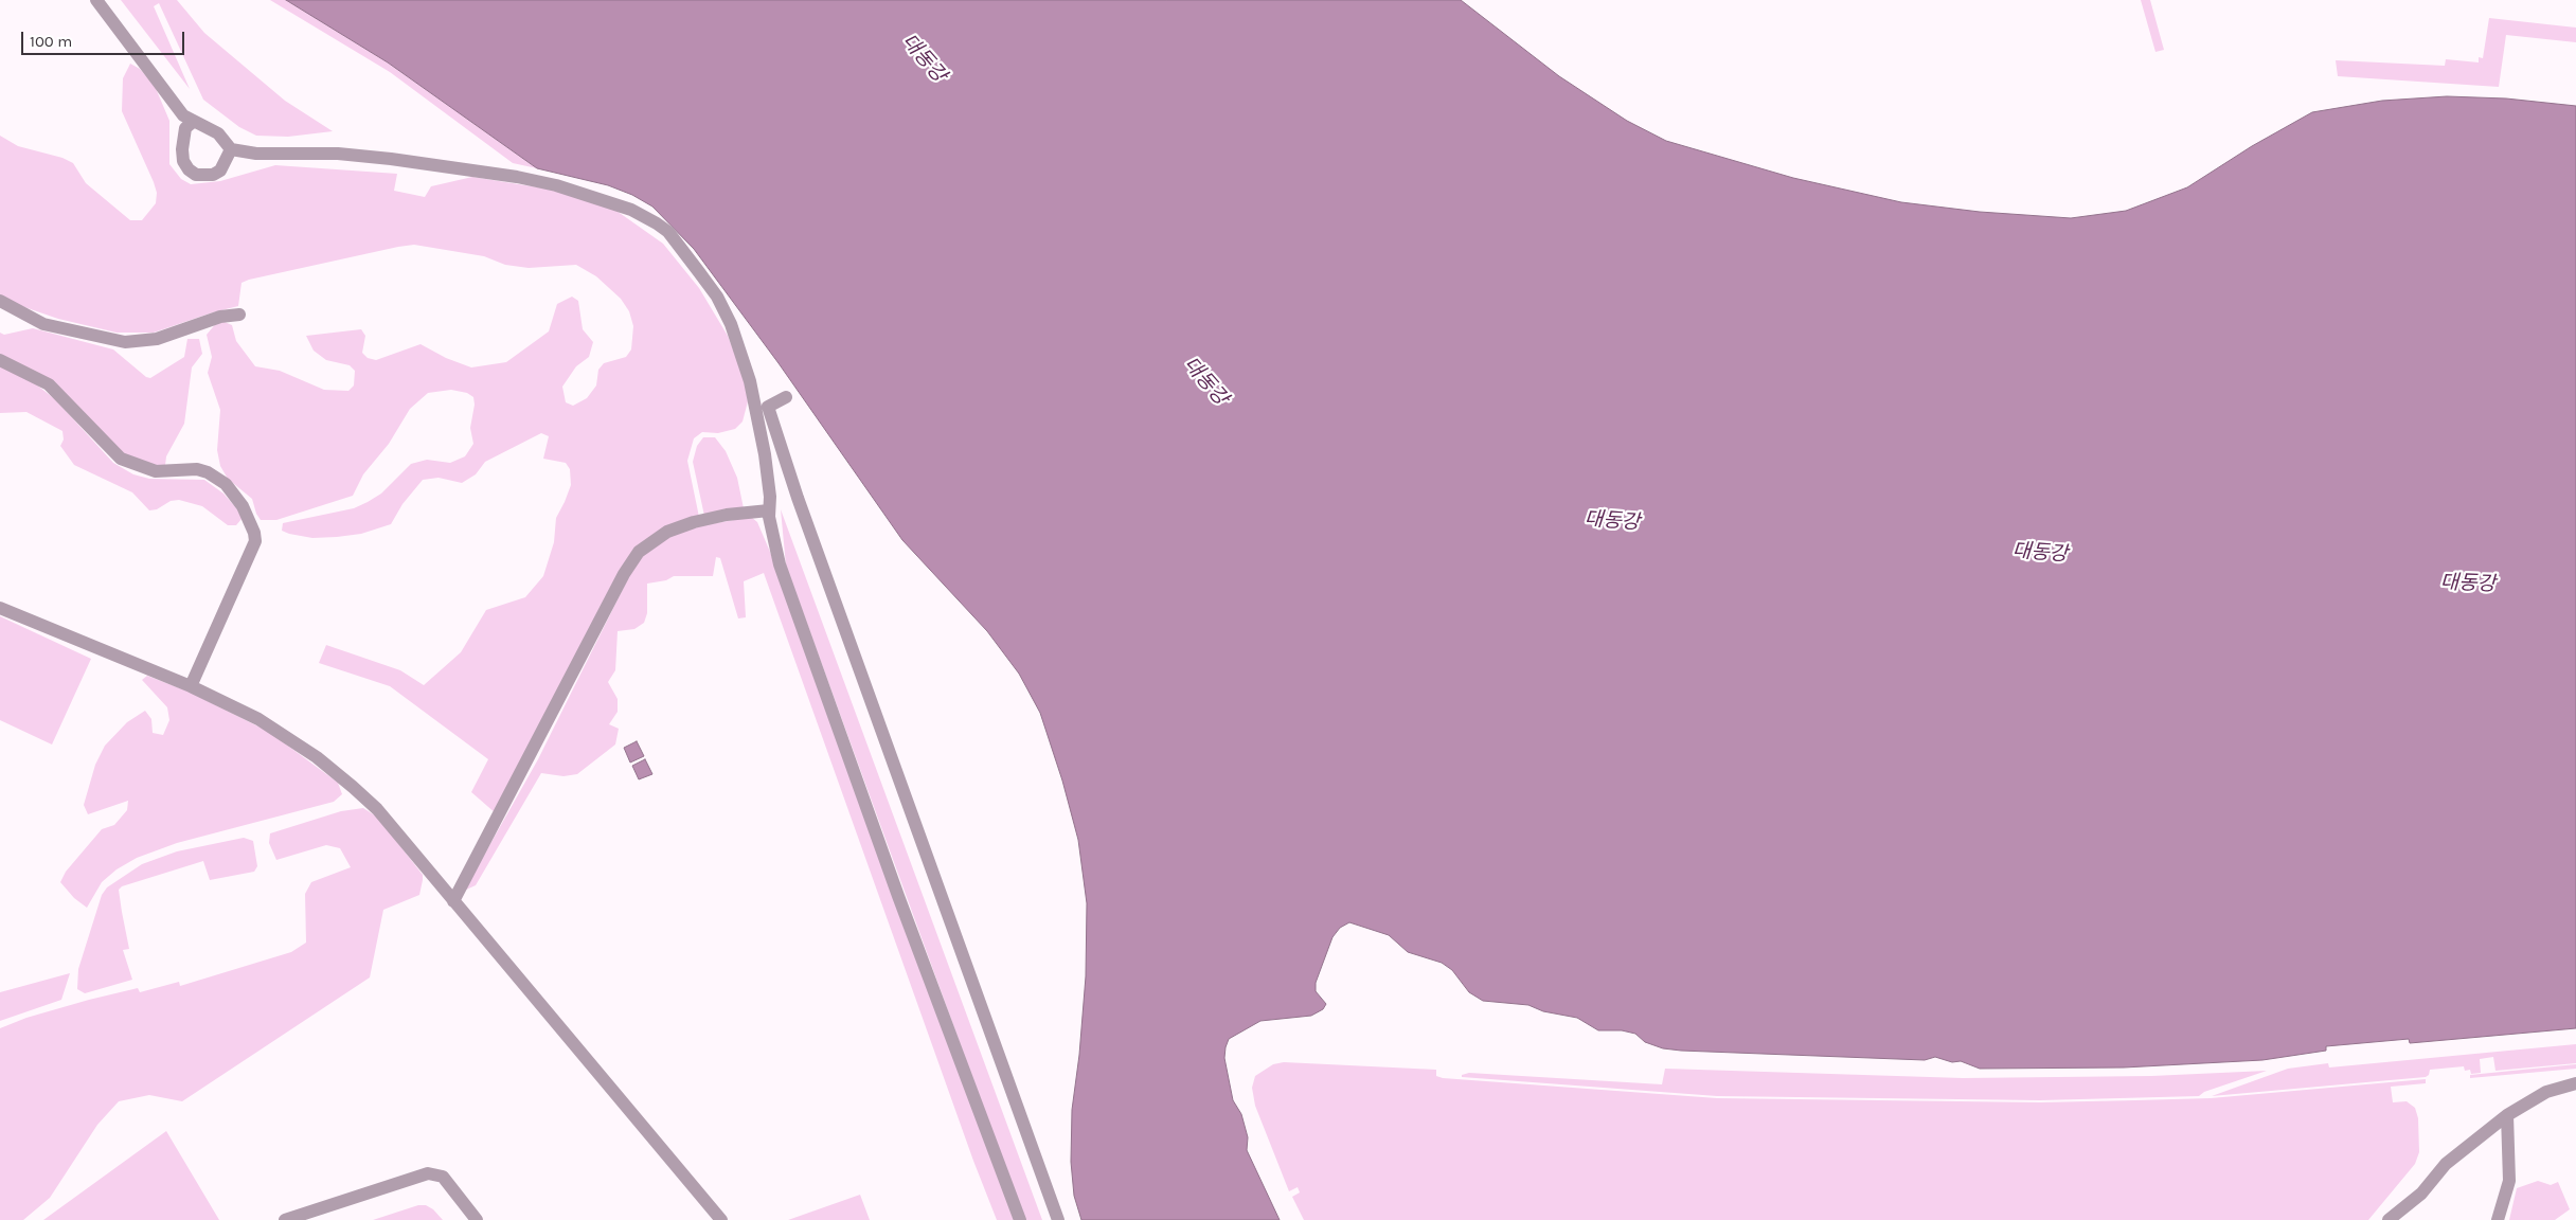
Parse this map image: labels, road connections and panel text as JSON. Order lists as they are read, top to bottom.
{
  "water": ["대동강"],
  "scale_bar": "100 m"
}
